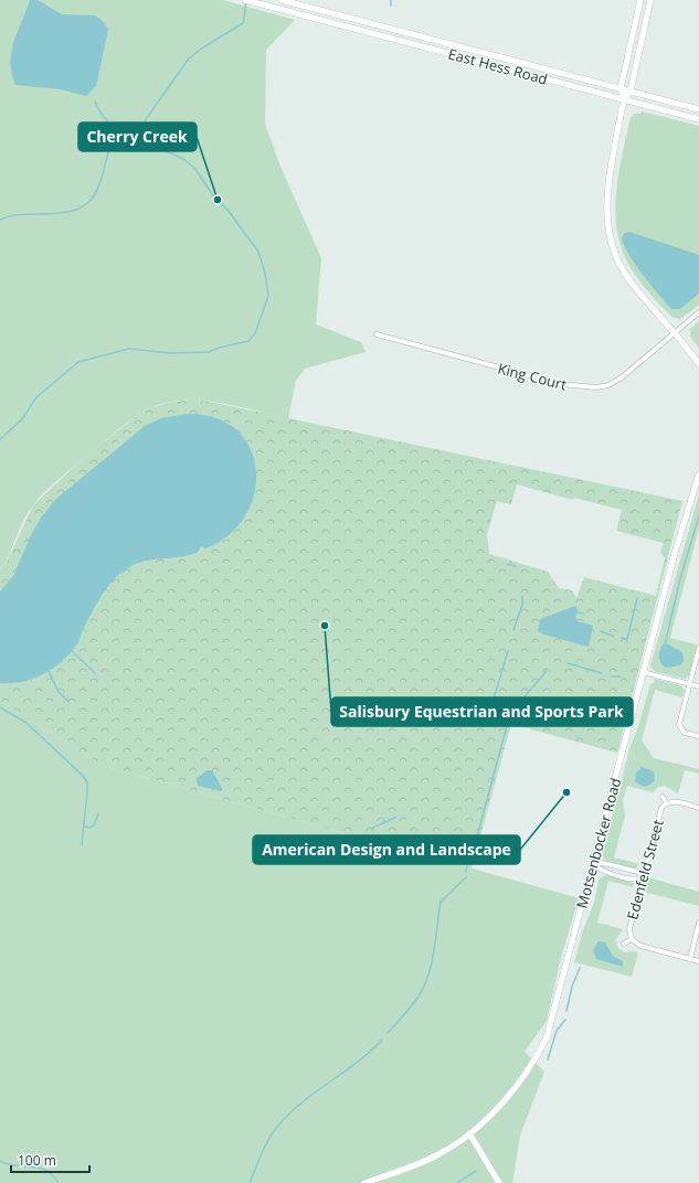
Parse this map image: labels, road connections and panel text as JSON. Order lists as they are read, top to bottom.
{
  "streets": {
    "main road": ["East Hess Road", "Motsenbocker Road"],
    "street": ["King Court", "Edenfeld Street"]
  },
  "places": ["Cherry Creek", "Salisbury Equestrian and Sports Park", "American Design and Landscape"],
  "scale_bar": "100 m"
}
